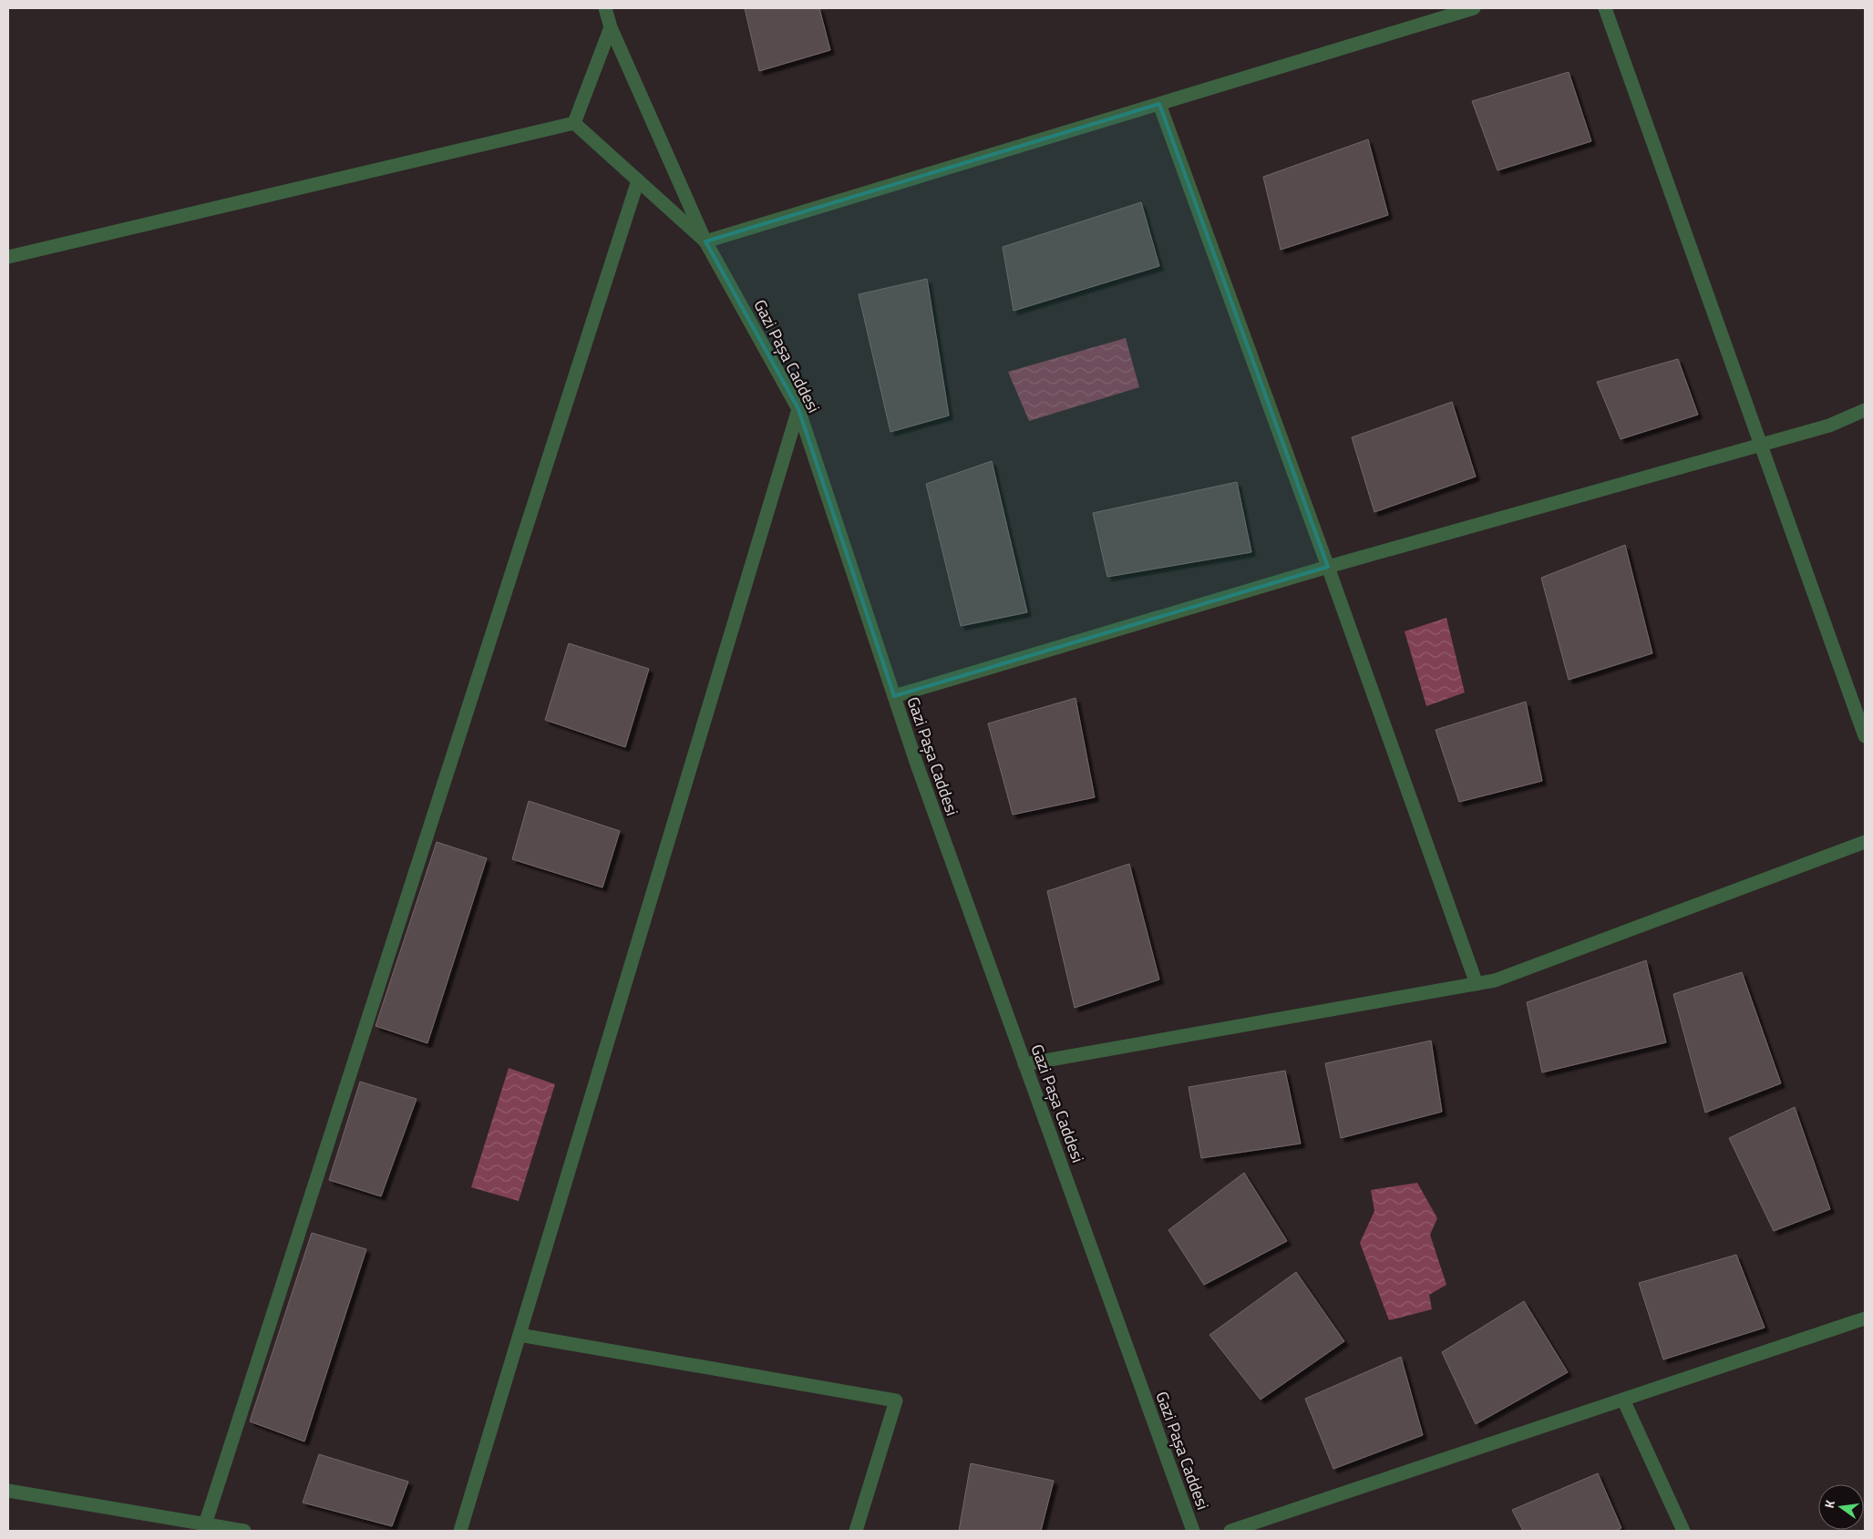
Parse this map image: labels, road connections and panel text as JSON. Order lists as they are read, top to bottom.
{
  "streets": {
    "street": ["Gazi Paşa Caddesi"]
  },
  "north": "left"
}
